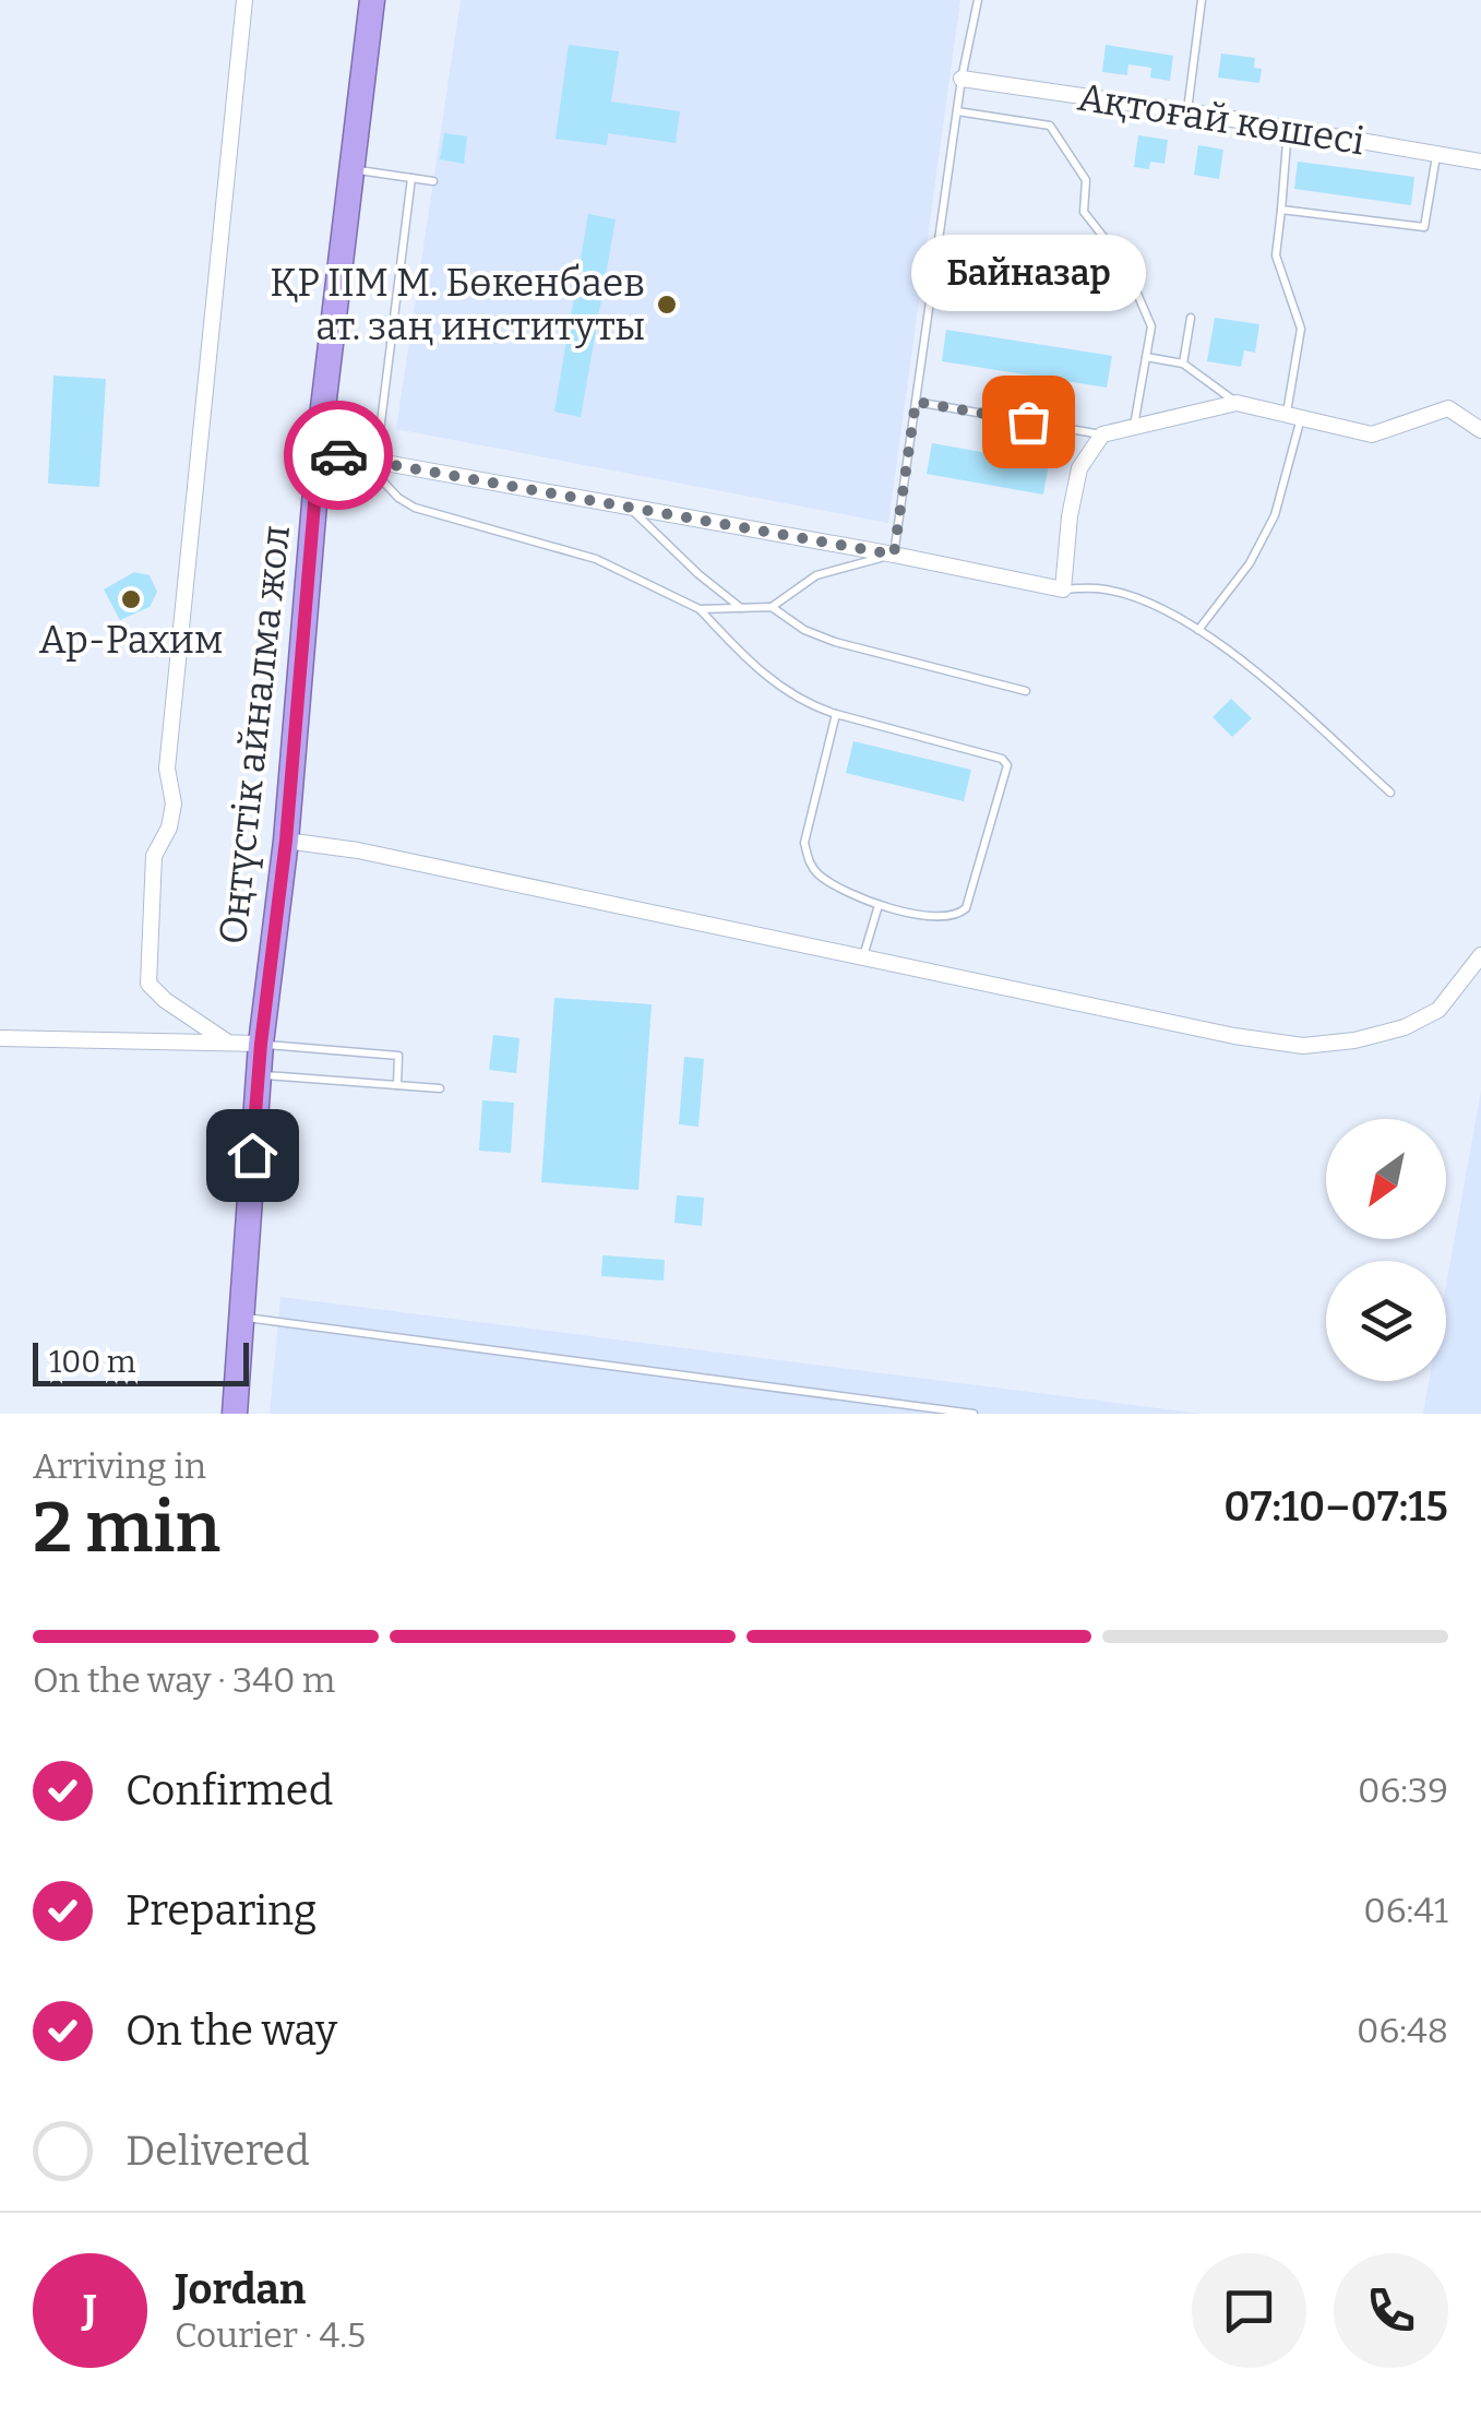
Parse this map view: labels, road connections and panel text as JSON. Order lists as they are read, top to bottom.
{
  "streets": {
    "highway": ["Оңтүстік айналма жол"],
    "street": ["Ақтоғай көшесі"]
  },
  "places": ["ҚР ІІМ М. Бөкенбаев ат. заң институты", "Байназар", "Ар-Рахим"],
  "scale_bar": "100 m",
  "north": "bottom left",
  "page": {
    "bubble": "Байназар",
    "scale": "100 m",
    "heading": ["2 min", "Arriving in", "07:10–07:15"],
    "panel": ["Jordan", "Courier · 4.5"],
    "bar": "On the way · 340 m",
    "list": [
      ["Confirmed", "06:39"],
      ["Preparing", "06:41"],
      ["On the way", "06:48"],
      "Delivered"
    ],
    "round": "J"
  }
}
